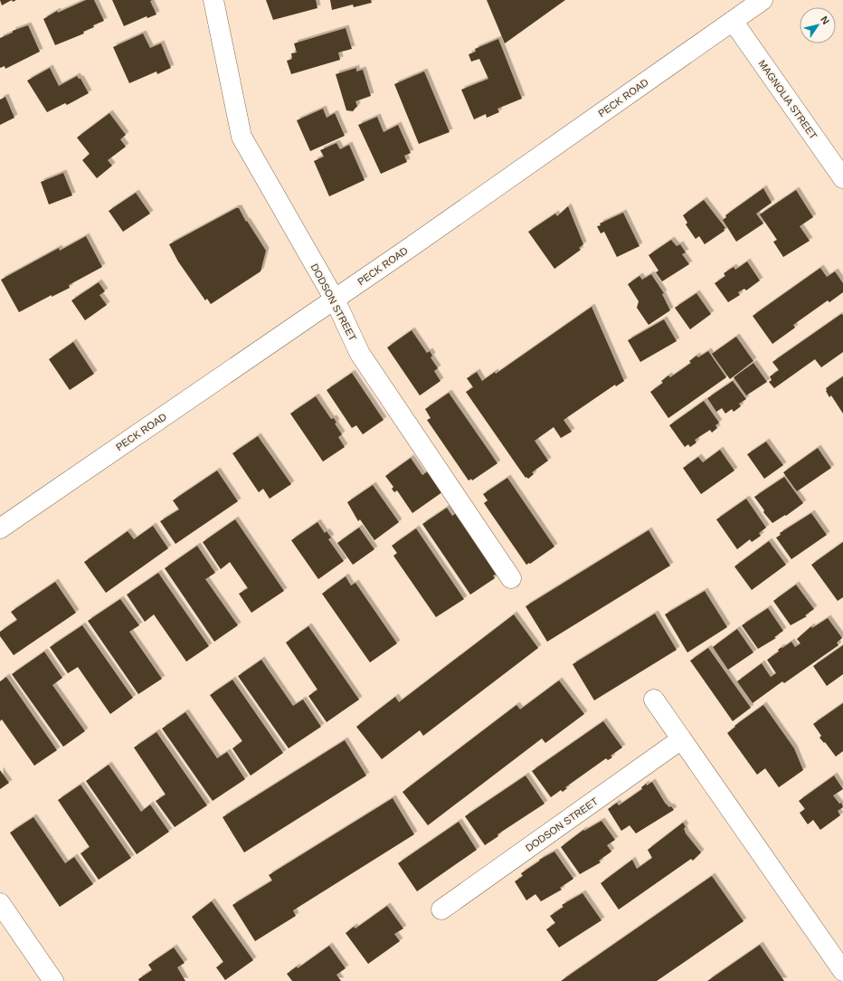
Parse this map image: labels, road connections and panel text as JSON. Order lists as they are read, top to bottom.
{
  "streets": {
    "street": ["PECK ROAD", "MAGNOLIA STREET", "DODSON STREET"]
  },
  "crossings": [
    ["PECK ROAD", "MAGNOLIA STREET"],
    ["PECK ROAD", "DODSON STREET"]
  ],
  "north": "top right"
}
